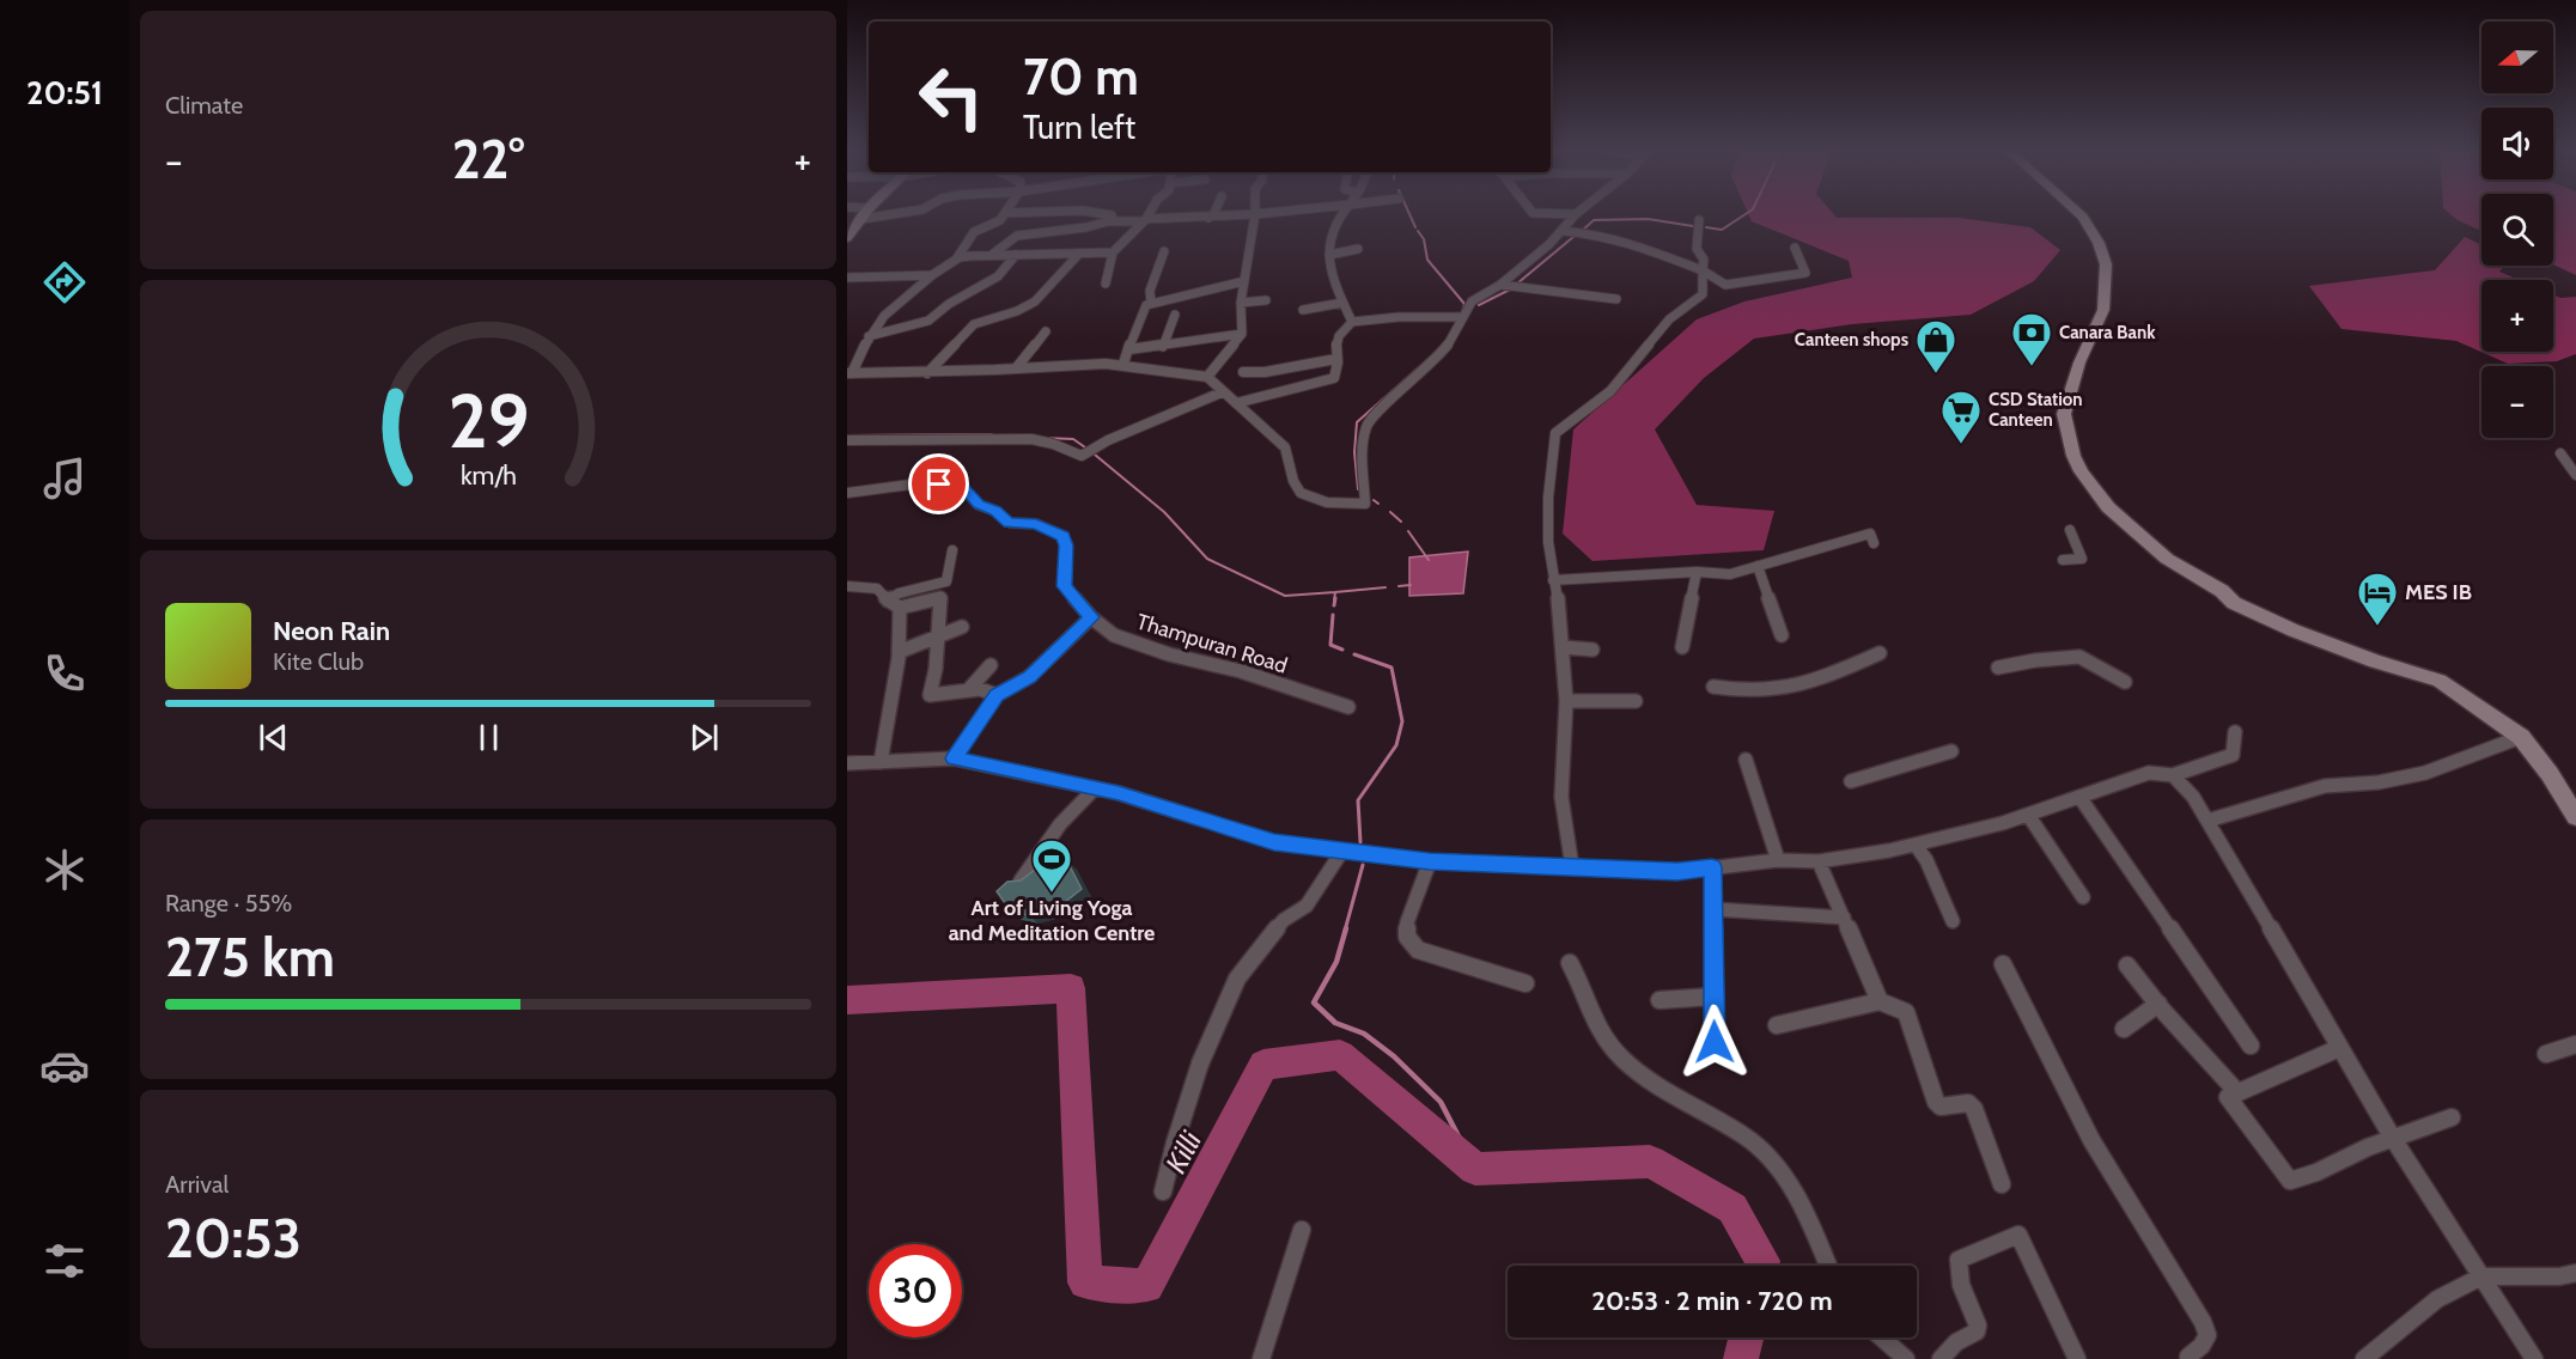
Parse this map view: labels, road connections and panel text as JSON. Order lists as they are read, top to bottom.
{
  "streets": {
    "street": ["Thampuran Road"]
  },
  "water": ["Killi"],
  "places": {
    "bank": ["Canara Bank"],
    "shop": ["Canteen shops"],
    "supermarket": ["CSD Station Canteen"],
    "hotel": ["MES IB"],
    "sports": ["Art of Living Yoga and Meditation Centre"]
  },
  "north": "left",
  "page": {
    "tabs": "20:51",
    "tile": [
      "Climate",
      ["Range · 55%", "275 km"],
      ["Arrival", "20:53"]
    ],
    "map_buttons": ["+", "−"],
    "turn": ["70 m", "Turn left"],
    "heat": ["−", "22°", "+"],
    "song": ["Neon Rain", "Kite Club"],
    "limit": "30",
    "trip": "20:53 · 2 min · 720 m",
    "gauge": ["29", "km/h"]
  }
}
